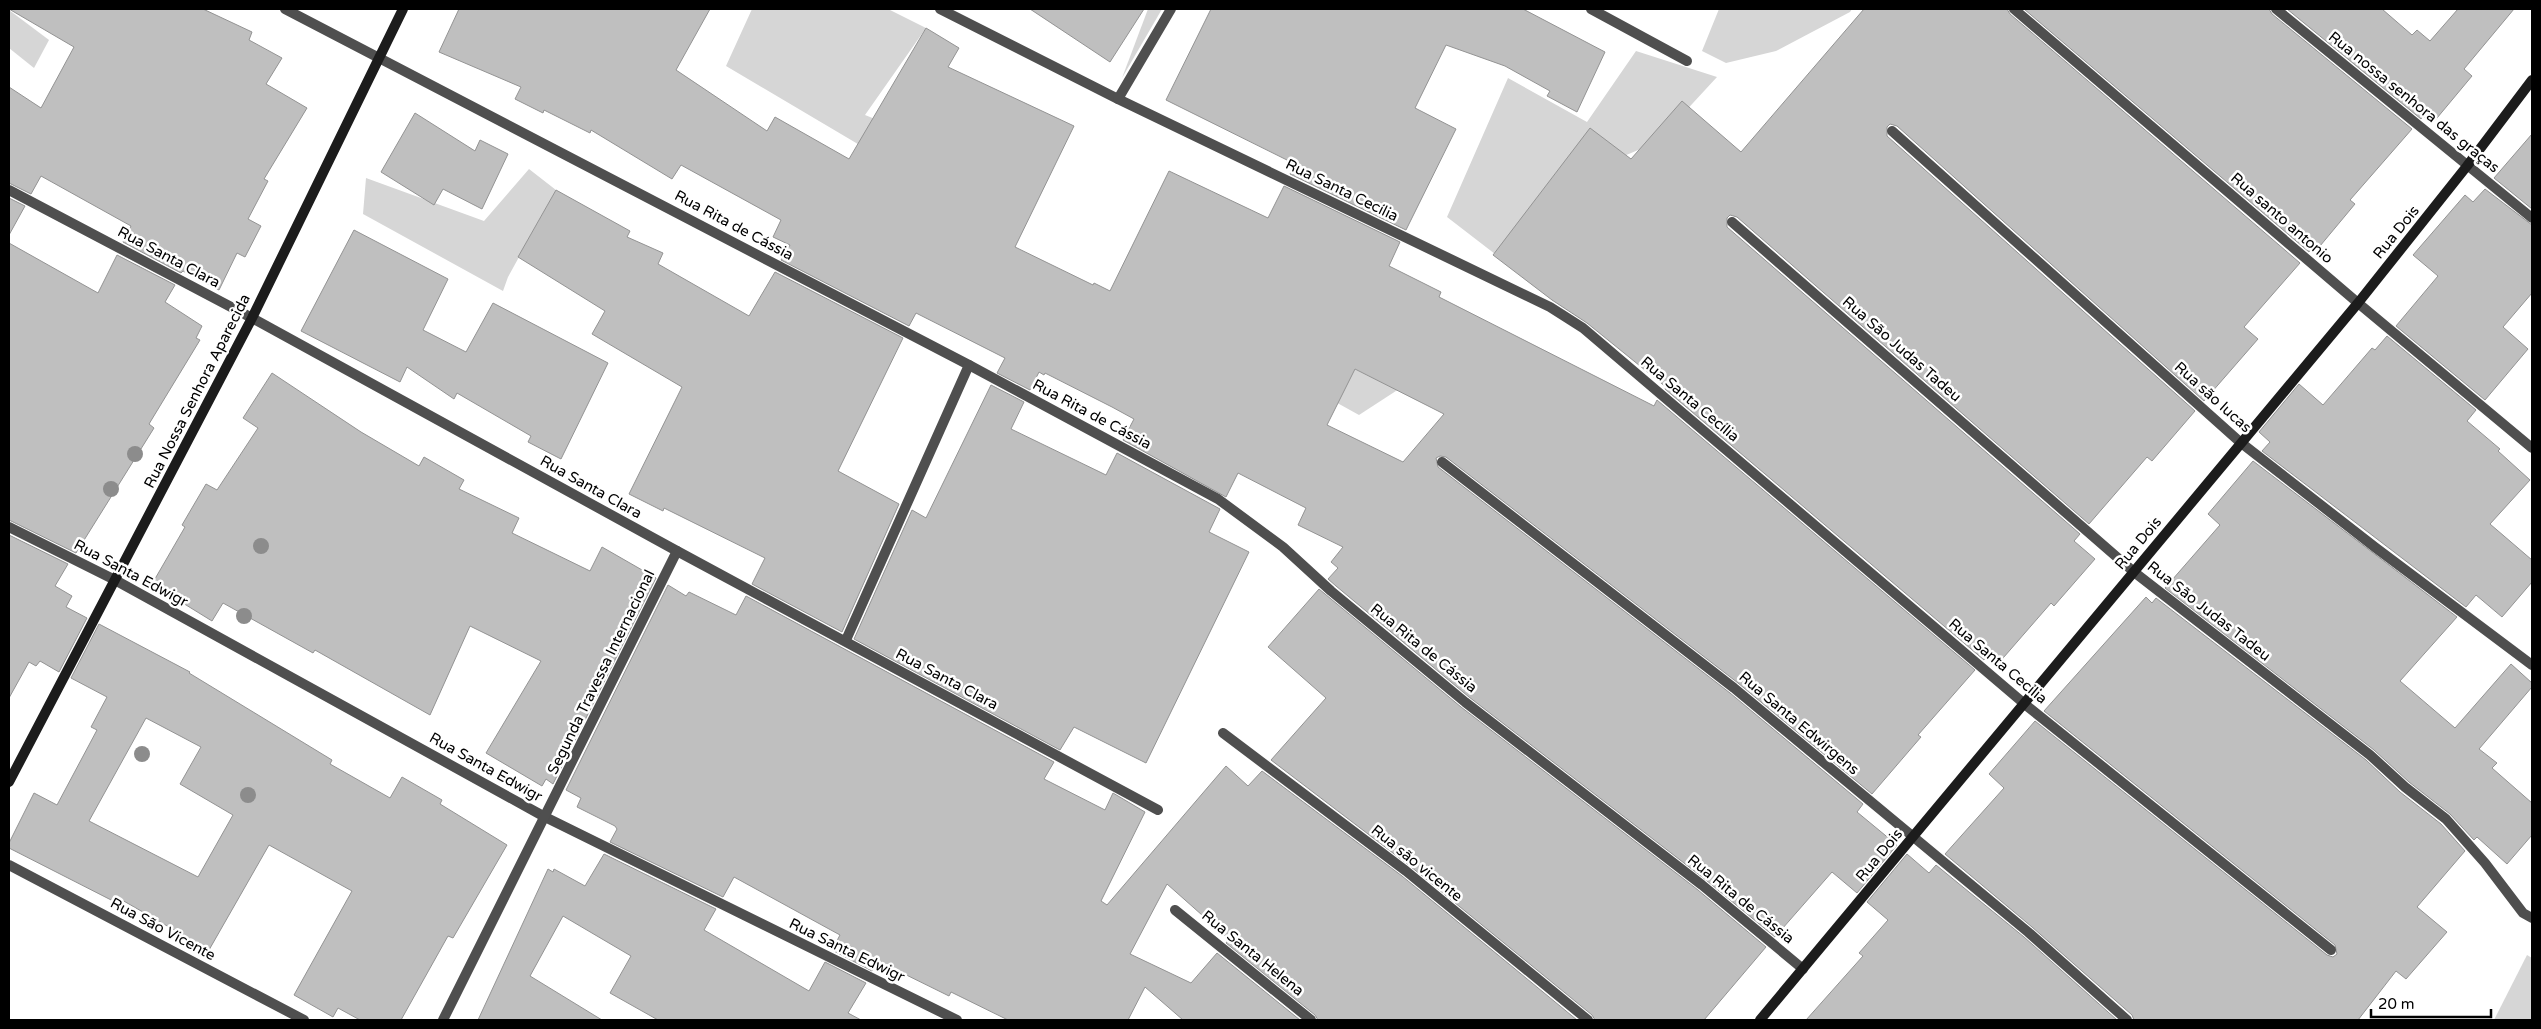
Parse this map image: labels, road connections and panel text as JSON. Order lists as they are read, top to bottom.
{
  "streets": {
    "main road": ["Rua Dois", "Rua Nossa Senhora Aparecida"],
    "street": [
      "Rua nossa senhora das graças",
      "Rua Santa Cecília",
      "Rua santo antonio",
      "Rua Rita de Cássia",
      "Rua Santa Clara",
      "Rua São Judas Tadeu",
      "Rua são lucas",
      "Rua Santa Edwigr",
      "Segunda Travessa Internacional",
      "Rua Santa Edwirgens",
      "Rua são vicente",
      "Rua São Vicente",
      "Rua Santa Helena"
    ]
  },
  "crossings": [
    ["Rua nossa senhora das graças", "Rua Dois"],
    ["Rua Santa Cecília", "Rua Dois"],
    ["Rua santo antonio", "Rua Dois"],
    ["Rua Rita de Cássia", "Rua Dois"],
    ["Rua Rita de Cássia", "Rua Nossa Senhora Aparecida"],
    ["Rua Dois", "Rua São Judas Tadeu"],
    ["Rua Dois", "Rua são lucas"],
    ["Rua Dois", "Rua Santa Edwirgens"],
    ["Rua Santa Clara", "Rua Nossa Senhora Aparecida"],
    ["Rua Santa Clara", "Segunda Travessa Internacional"],
    ["Rua Nossa Senhora Aparecida", "Rua Santa Edwigr"],
    ["Rua Santa Edwigr", "Segunda Travessa Internacional"]
  ],
  "scale_bar": "20 m"
}
